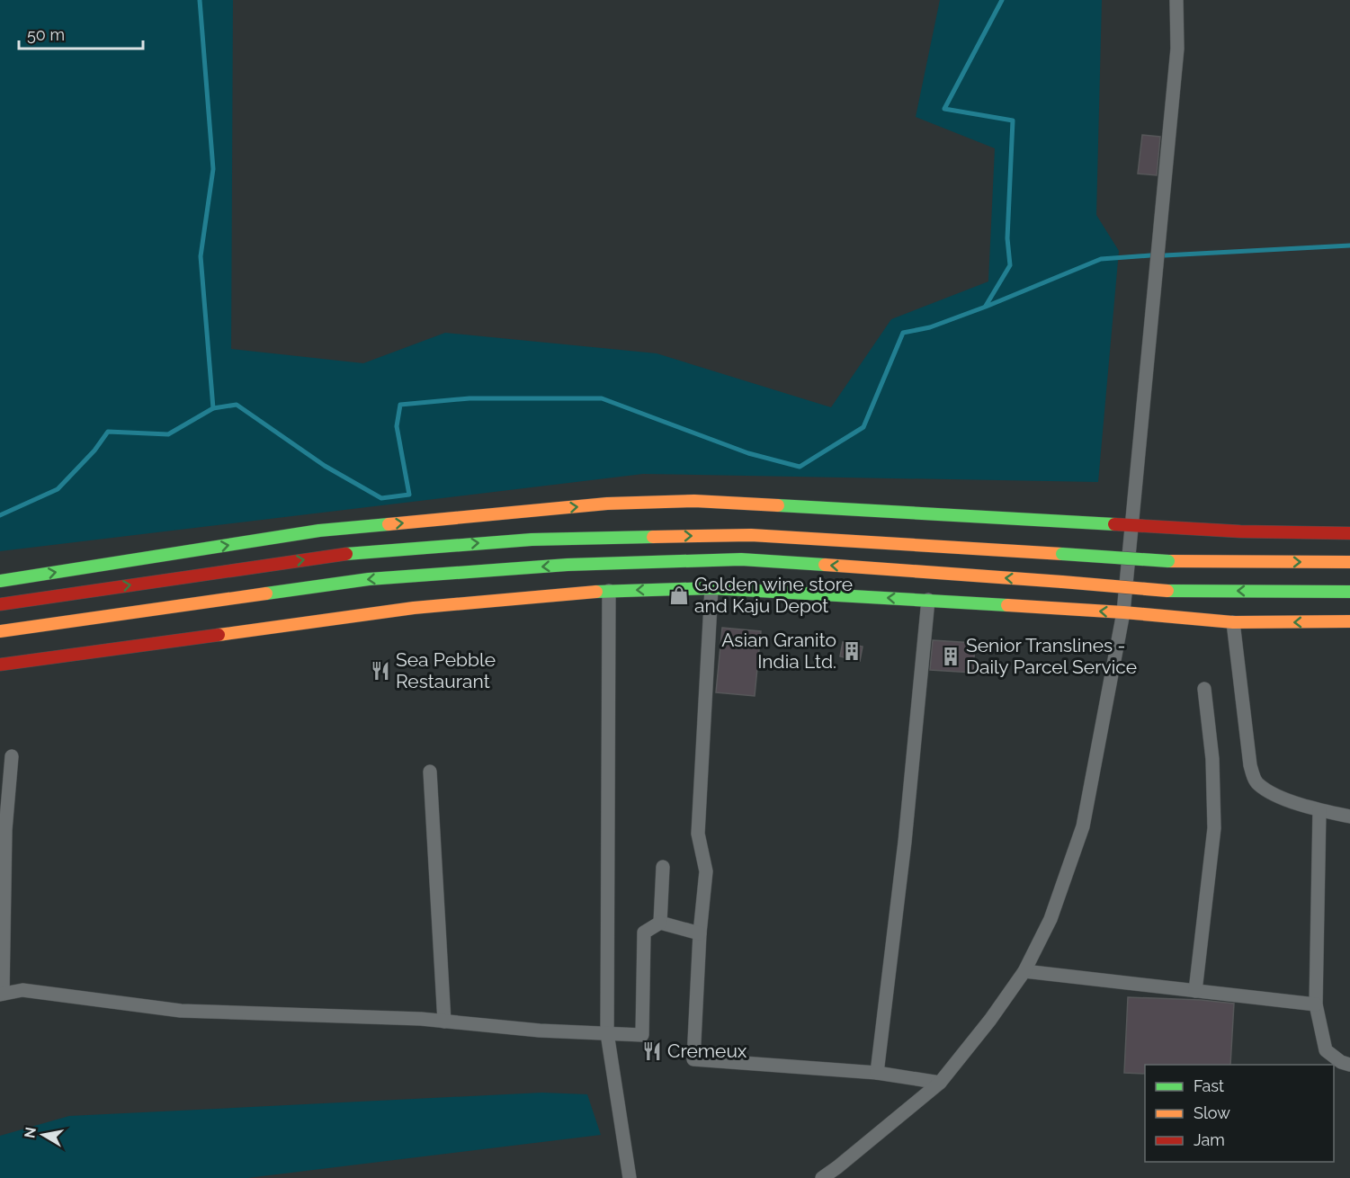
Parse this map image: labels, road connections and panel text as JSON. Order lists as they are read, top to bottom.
{
  "places": {
    "shop": ["Golden wine store and Kaju Depot"],
    "building": ["Asian Granito India Ltd.", "Senior Translines - Daily Parcel Service"],
    "restaurant": ["Sea Pebble Restaurant", "Cremeux"]
  },
  "legend": ["Fast", "Slow", "Jam"],
  "scale_bar": "50 m",
  "north": "left"
}
